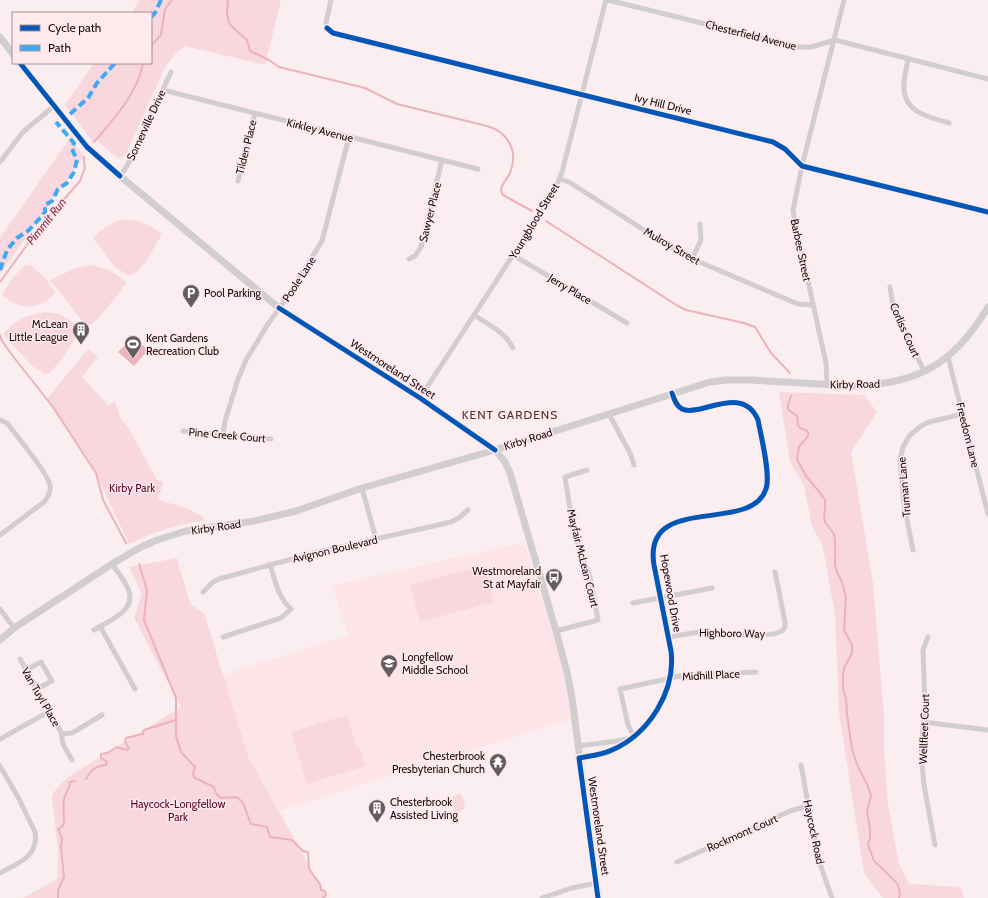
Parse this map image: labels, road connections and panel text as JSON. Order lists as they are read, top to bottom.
{
  "streets": {
    "main road": ["Westmoreland Street", "Kirby Road"],
    "street": [
      "Chesterfield Avenue",
      "Ivy Hill Drive",
      "Somerville Drive",
      "Kirkley Avenue",
      "Tilden Place",
      "Sawyer Place",
      "Youngblood Street",
      "Mulroy Street",
      "Barbee Street",
      "Poole Lane",
      "Jerry Place",
      "Corliss Court",
      "Pine Creek Court",
      "Freedom Lane",
      "Truman Lane",
      "Avignon Boulevard",
      "Mayfair McLean Court",
      "Hopewood Drive",
      "Highboro Way",
      "Midhill Place",
      "Van Tuyl Place",
      "Wellfleet Court",
      "Haycock Road",
      "Rockmont Court"
    ]
  },
  "crossings": [
    ["Chesterfield Avenue", "Youngblood Street"],
    ["Chesterfield Avenue", "Barbee Street"],
    ["Ivy Hill Drive", "Youngblood Street"],
    ["Ivy Hill Drive", "Barbee Street"],
    ["Somerville Drive", "Kirkley Avenue"],
    ["Somerville Drive", "Westmoreland Street"],
    ["Kirkley Avenue", "Tilden Place"],
    ["Kirkley Avenue", "Sawyer Place"],
    ["Kirkley Avenue", "Poole Lane"],
    ["Youngblood Street", "Mulroy Street"],
    ["Youngblood Street", "Jerry Place"],
    ["Youngblood Street", "Westmoreland Street"],
    ["Mulroy Street", "Barbee Street"],
    ["Barbee Street", "Kirby Road"],
    ["Poole Lane", "Westmoreland Street"],
    ["Poole Lane", "Pine Creek Court"],
    ["Corliss Court", "Kirby Road"],
    ["Westmoreland Street", "Kirby Road"],
    ["Westmoreland Street", "Mayfair McLean Court"],
    ["Westmoreland Street", "Hopewood Drive"],
    ["Kirby Road", "Freedom Lane"],
    ["Kirby Road", "Hopewood Drive"],
    ["Freedom Lane", "Truman Lane"],
    ["Hopewood Drive", "Highboro Way"],
    ["Hopewood Drive", "Midhill Place"],
    ["Haycock Road", "Rockmont Court"]
  ],
  "districts": ["KENT GARDENS"],
  "water": ["Pimmit Run"],
  "parks": ["Kirby Park", "Haycock-Longfellow Park"],
  "places": {
    "parking": ["Pool Parking"],
    "building": ["McLean Little League", "Chesterbrook Assisted Living"],
    "sports": ["Kent Gardens Recreation Club"],
    "bus stop": ["Westmoreland St at Mayfair"],
    "school or university": ["Longfellow Middle School"],
    "temple": ["Chesterbrook Presbyterian Church"]
  },
  "legend": ["Cycle path", "Path"]
}
